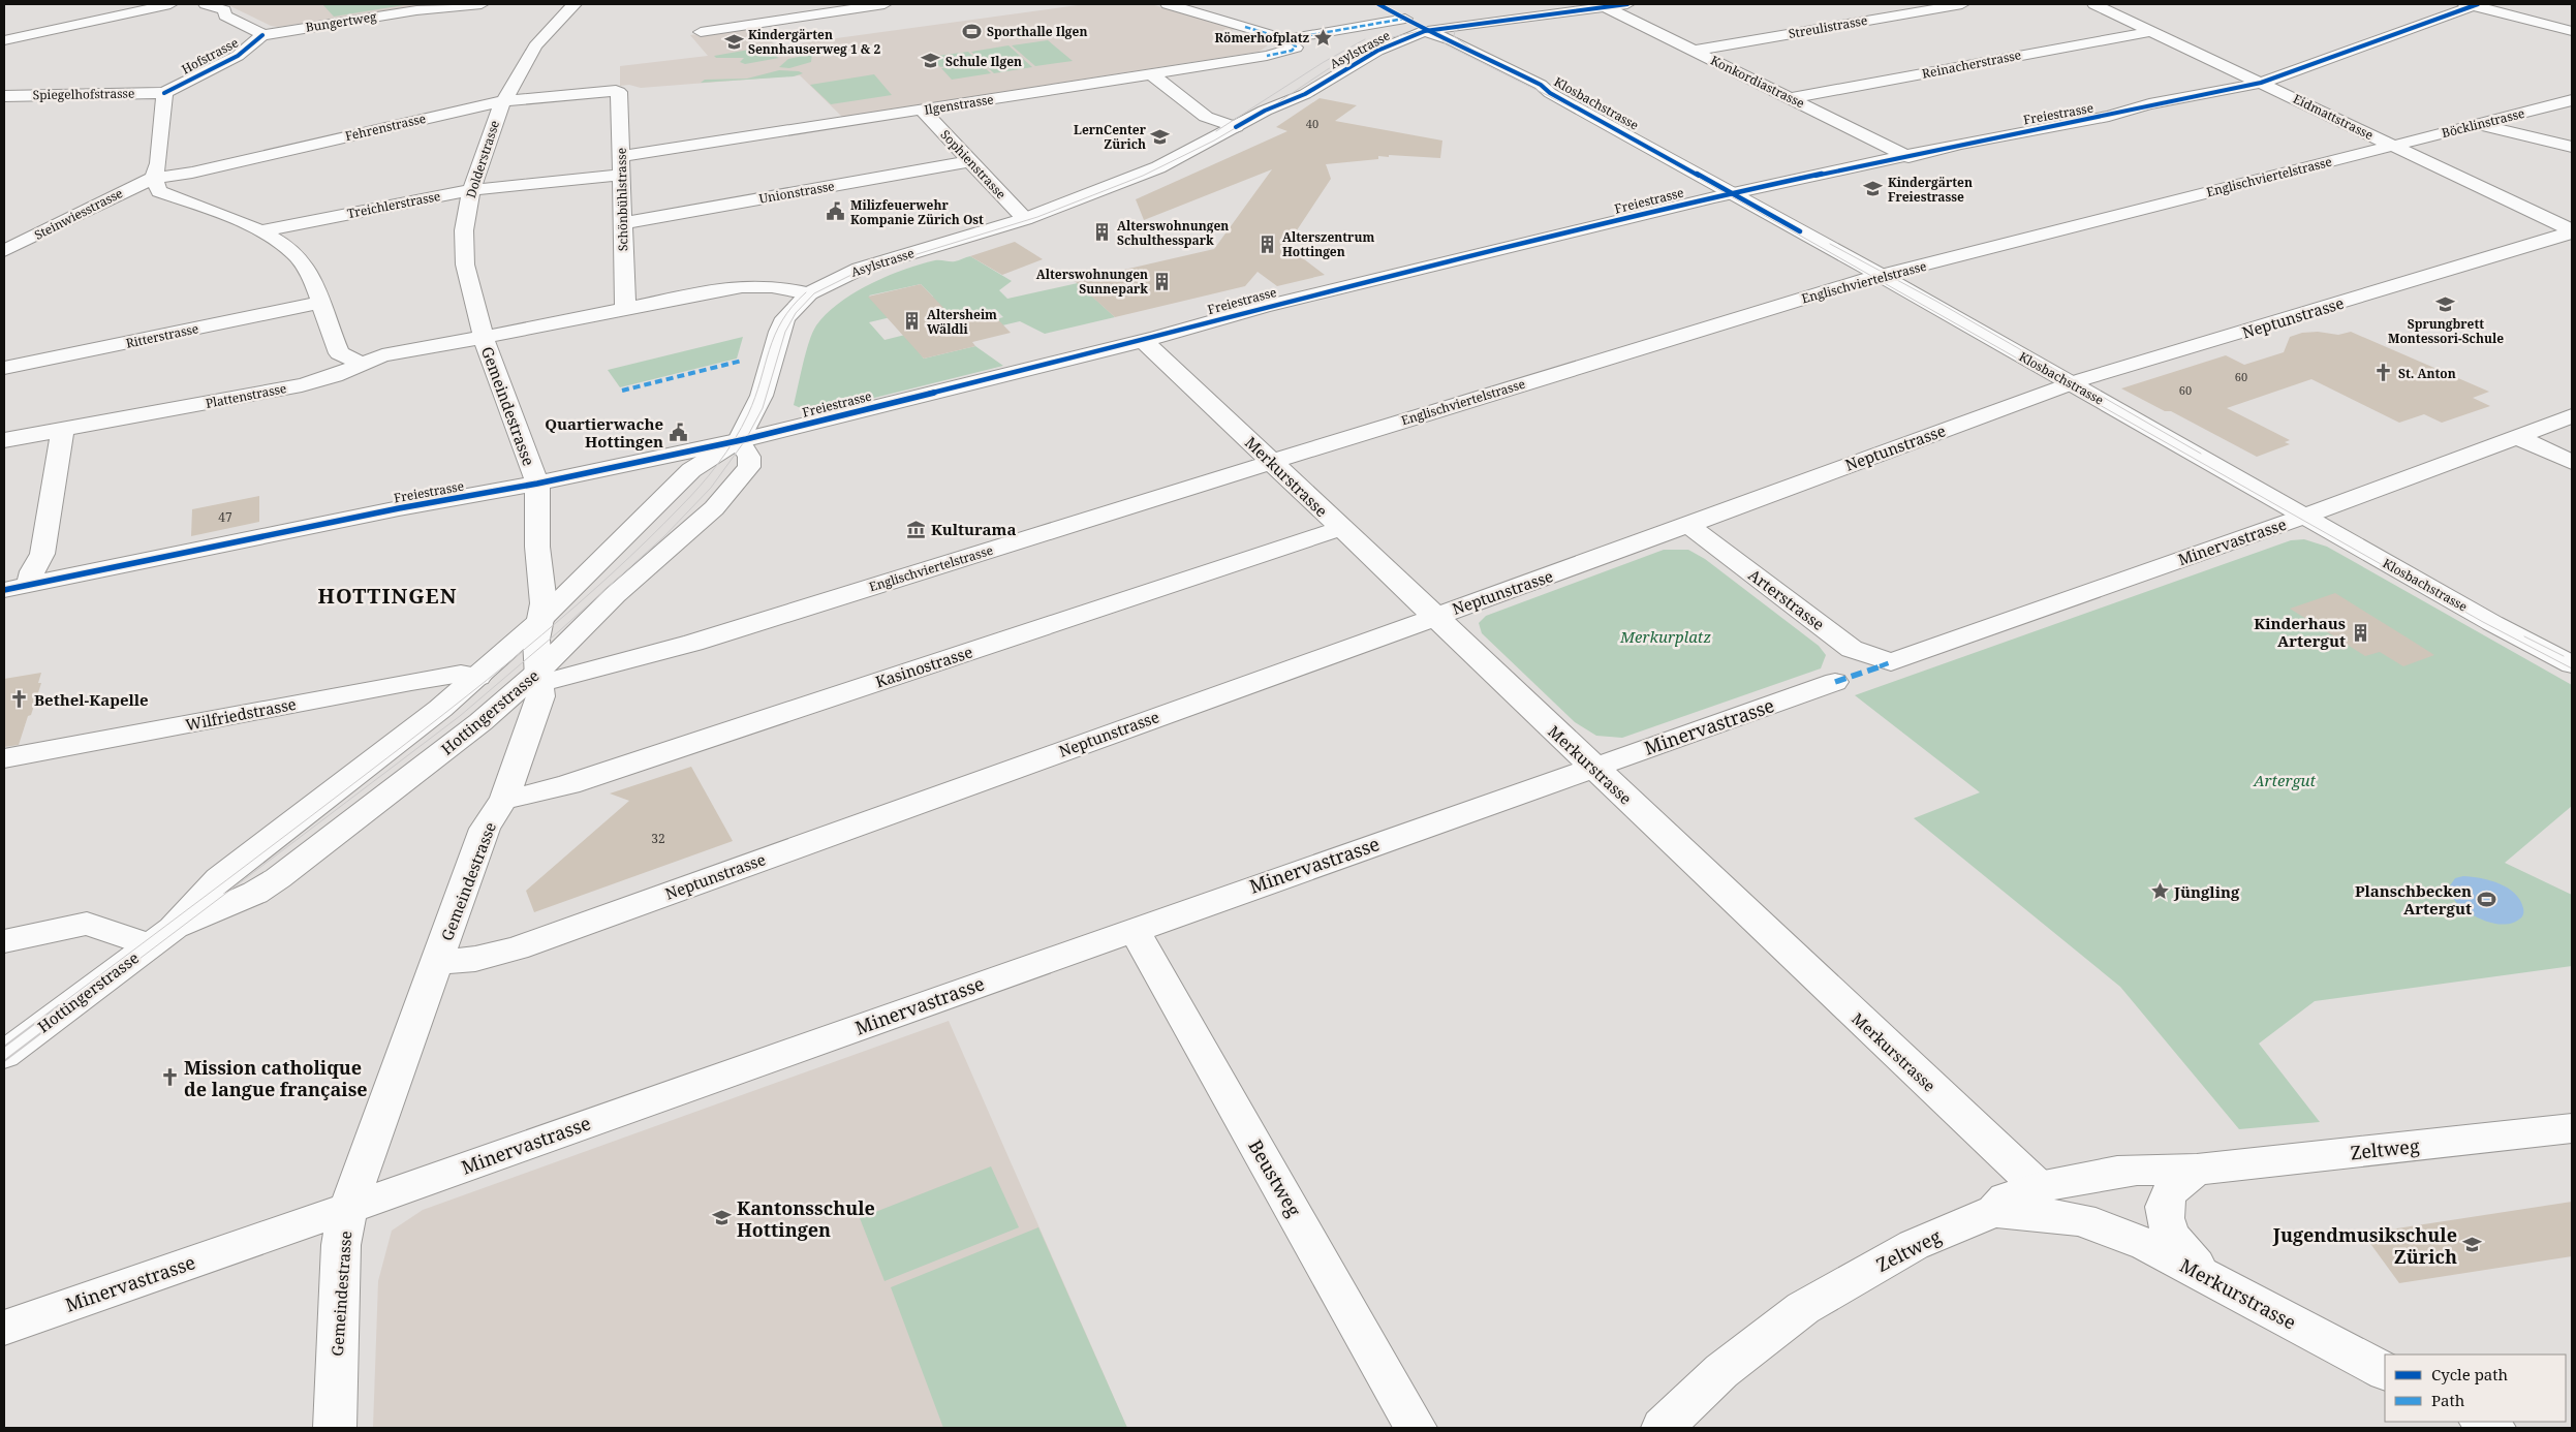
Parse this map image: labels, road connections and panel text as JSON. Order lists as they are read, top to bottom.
{
  "streets": {
    "street": [
      "Bungertweg",
      "Streulistrasse",
      "Asylstrasse",
      "Hofstrasse",
      "Reinacherstrasse",
      "Konkordiastrasse",
      "Spiegelhofstrasse",
      "Klosbachstrasse",
      "Ilgenstrasse",
      "Freiestrasse",
      "Eidmattstrasse",
      "Böcklinstrasse",
      "Fehrenstrasse",
      "Dolderstrasse",
      "Sophienstrasse",
      "Englischviertelstrasse",
      "Unionstrasse",
      "Schönbühlstrasse",
      "Treichlerstrasse",
      "Steinwiesstrasse",
      "Neptunstrasse",
      "Ritterstrasse",
      "Plattenstrasse",
      "Gemeindestrasse",
      "Merkurstrasse",
      "Minervastrasse",
      "Arterstrasse",
      "Kasinostrasse",
      "Hottingerstrasse",
      "Wilfriedstrasse",
      "Zeltweg",
      "Beustweg"
    ]
  },
  "crossings": [
    ["Bungertweg", "Hofstrasse"],
    ["Streulistrasse", "Konkordiastrasse"],
    ["Asylstrasse", "Konkordiastrasse"],
    ["Asylstrasse", "Klosbachstrasse"],
    ["Asylstrasse", "Sophienstrasse"],
    ["Asylstrasse", "Hottingerstrasse"],
    ["Hofstrasse", "Spiegelhofstrasse"],
    ["Reinacherstrasse", "Konkordiastrasse"],
    ["Reinacherstrasse", "Eidmattstrasse"],
    ["Konkordiastrasse", "Freiestrasse"],
    ["Klosbachstrasse", "Freiestrasse"],
    ["Klosbachstrasse", "Englischviertelstrasse"],
    ["Klosbachstrasse", "Neptunstrasse"],
    ["Klosbachstrasse", "Minervastrasse"],
    ["Ilgenstrasse", "Sophienstrasse"],
    ["Ilgenstrasse", "Schönbühlstrasse"],
    ["Freiestrasse", "Eidmattstrasse"],
    ["Freiestrasse", "Gemeindestrasse"],
    ["Freiestrasse", "Merkurstrasse"],
    ["Freiestrasse", "Hottingerstrasse"],
    ["Eidmattstrasse", "Böcklinstrasse"],
    ["Eidmattstrasse", "Englischviertelstrasse"],
    ["Eidmattstrasse", "Neptunstrasse"],
    ["Böcklinstrasse", "Englischviertelstrasse"],
    ["Fehrenstrasse", "Dolderstrasse"],
    ["Fehrenstrasse", "Schönbühlstrasse"],
    ["Fehrenstrasse", "Steinwiesstrasse"],
    ["Dolderstrasse", "Treichlerstrasse"],
    ["Dolderstrasse", "Plattenstrasse"],
    ["Dolderstrasse", "Gemeindestrasse"],
    ["Sophienstrasse", "Unionstrasse"],
    ["Englischviertelstrasse", "Gemeindestrasse"],
    ["Englischviertelstrasse", "Merkurstrasse"],
    ["Englischviertelstrasse", "Hottingerstrasse"],
    ["Unionstrasse", "Schönbühlstrasse"],
    ["Schönbühlstrasse", "Treichlerstrasse"],
    ["Neptunstrasse", "Gemeindestrasse"],
    ["Neptunstrasse", "Merkurstrasse"],
    ["Neptunstrasse", "Arterstrasse"],
    ["Plattenstrasse", "Gemeindestrasse"],
    ["Gemeindestrasse", "Minervastrasse"],
    ["Gemeindestrasse", "Kasinostrasse"],
    ["Gemeindestrasse", "Hottingerstrasse"],
    ["Merkurstrasse", "Minervastrasse"],
    ["Merkurstrasse", "Kasinostrasse"],
    ["Merkurstrasse", "Zeltweg"],
    ["Minervastrasse", "Arterstrasse"],
    ["Minervastrasse", "Beustweg"],
    ["Hottingerstrasse", "Wilfriedstrasse"]
  ],
  "districts": ["HOTTINGEN"],
  "parks": ["Merkurplatz", "Artergut"],
  "places": {
    "sports": ["Sporthalle Ilgen", "Planschbecken Artergut"],
    "place": ["Römerhofplatz", "Jüngling"],
    "school or university": [
      "Kindergärten Sennhauserweg 1 & 2",
      "Schule Ilgen",
      "LernCenter Zürich",
      "Kindergärten Freiestrasse",
      "Sprungbrett Montessori-Schule",
      "Kantonsschule Hottingen",
      "Jugendmusikschule Zürich"
    ],
    "public building": ["Milizfeuerwehr Kompanie Zürich Ost", "Quartierwache Hottingen"],
    "building": [
      "Alterswohnungen Schulthesspark",
      "Alterszentrum Hottingen",
      "Alterswohnungen Sunnepark",
      "Altersheim Wäldli",
      "Kinderhaus Artergut"
    ],
    "church": ["St. Anton", "Bethel-Kapelle", "Mission catholique de langue française"],
    "museum": ["Kulturama"]
  },
  "house_numbers": [
    "40",
    "60",
    "60",
    "47",
    "32"
  ],
  "legend": ["Cycle path", "Path"]
}
